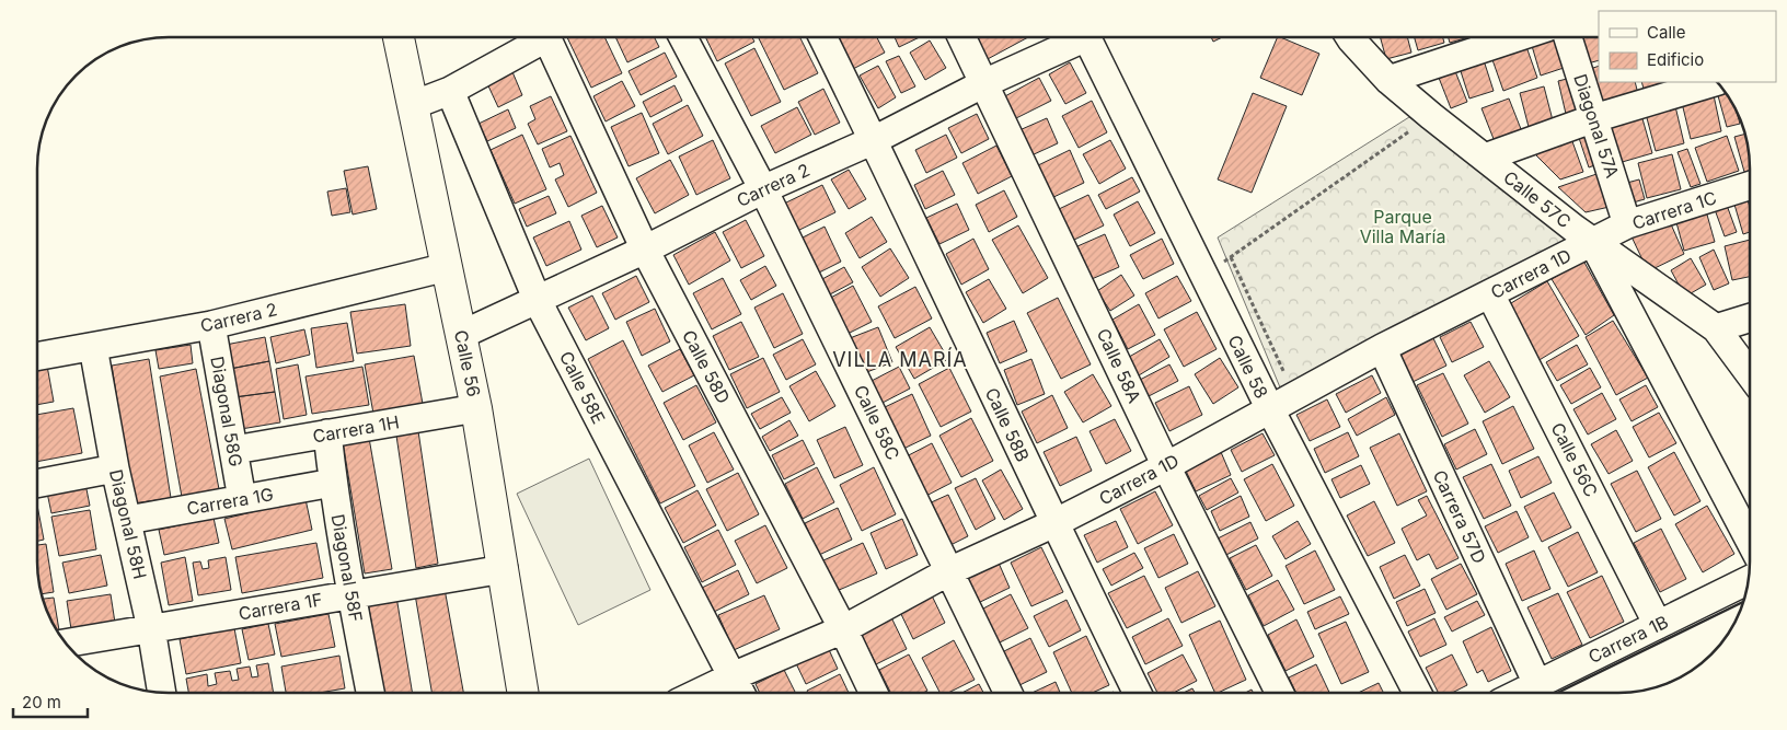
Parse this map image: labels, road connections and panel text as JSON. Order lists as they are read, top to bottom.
{
  "streets": {
    "main road": ["Calle 56"],
    "street": [
      "Diagonal 57A",
      "Carrera 2",
      "Calle 57C",
      "Carrera 1C",
      "Carrera 1D",
      "Calle 58A",
      "Calle 58D",
      "Calle 58",
      "Calle 58E",
      "Diagonal 58G",
      "Calle 58C",
      "Calle 58B",
      "Carrera 1H",
      "Calle 56C",
      "Carrera 1G",
      "Carrera 57D",
      "Diagonal 58H",
      "Diagonal 58F",
      "Carrera 1F",
      "Carrera 1B"
    ]
  },
  "crossings": [
    ["Diagonal 57A", "Carrera 1C"],
    ["Carrera 2", "Calle 56"],
    ["Carrera 2", "Calle 58A"],
    ["Carrera 2", "Calle 58D"],
    ["Carrera 2", "Calle 58E"],
    ["Carrera 2", "Diagonal 58G"],
    ["Carrera 2", "Calle 58C"],
    ["Carrera 2", "Calle 58B"],
    ["Carrera 2", "Diagonal 58H"],
    ["Calle 57C", "Carrera 1C"],
    ["Calle 57C", "Carrera 1D"],
    ["Carrera 1C", "Carrera 1D"],
    ["Carrera 1D", "Calle 58A"],
    ["Carrera 1D", "Calle 58D"],
    ["Carrera 1D", "Calle 58"],
    ["Carrera 1D", "Calle 58E"],
    ["Carrera 1D", "Calle 58C"],
    ["Carrera 1D", "Calle 58B"],
    ["Carrera 1D", "Calle 56C"],
    ["Carrera 1D", "Carrera 57D"],
    ["Calle 56", "Carrera 1H"],
    ["Calle 56", "Carrera 1F"],
    ["Diagonal 58G", "Carrera 1H"],
    ["Diagonal 58G", "Carrera 1G"],
    ["Carrera 1H", "Diagonal 58F"],
    ["Calle 56C", "Carrera 1B"],
    ["Carrera 1G", "Diagonal 58H"],
    ["Carrera 1G", "Diagonal 58F"],
    ["Carrera 57D", "Carrera 1B"],
    ["Diagonal 58H", "Carrera 1F"],
    ["Diagonal 58F", "Carrera 1F"]
  ],
  "districts": ["VILLA MARÍA"],
  "parks": ["Parque Villa María"],
  "legend": ["Calle", "Edificio"],
  "scale_bar": "20 m"
}
